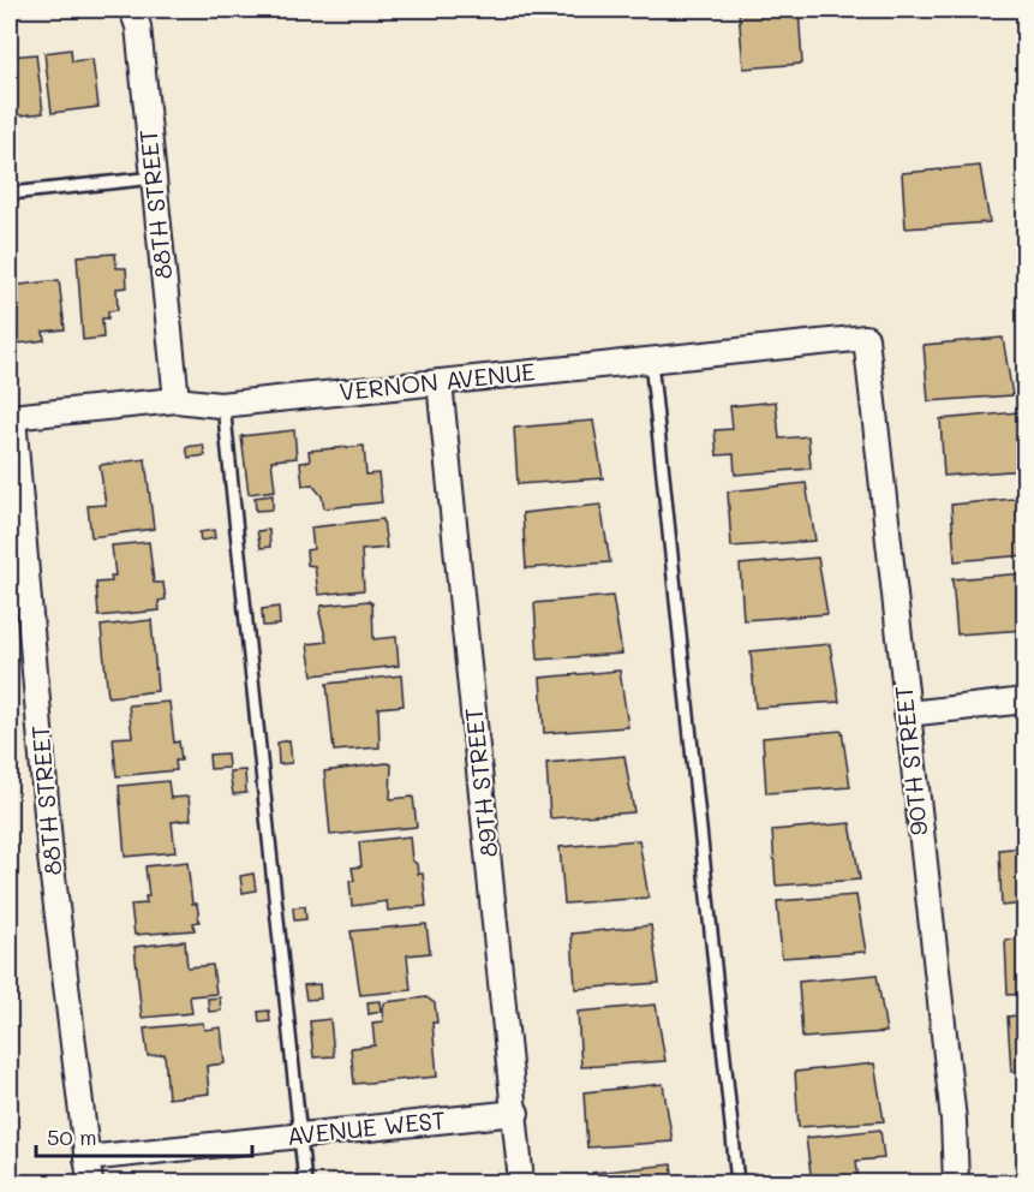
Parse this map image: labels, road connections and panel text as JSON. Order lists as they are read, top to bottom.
{
  "streets": {
    "street": [
      "88TH STREET",
      "VERNON AVENUE",
      "90TH STREET",
      "89TH STREET",
      "AVENUE WEST"
    ]
  },
  "crossings": [
    ["88TH STREET", "VERNON AVENUE"],
    ["88TH STREET", "AVENUE WEST"],
    ["VERNON AVENUE", "90TH STREET"],
    ["VERNON AVENUE", "89TH STREET"],
    ["89TH STREET", "AVENUE WEST"]
  ],
  "scale_bar": "50 m"
}
